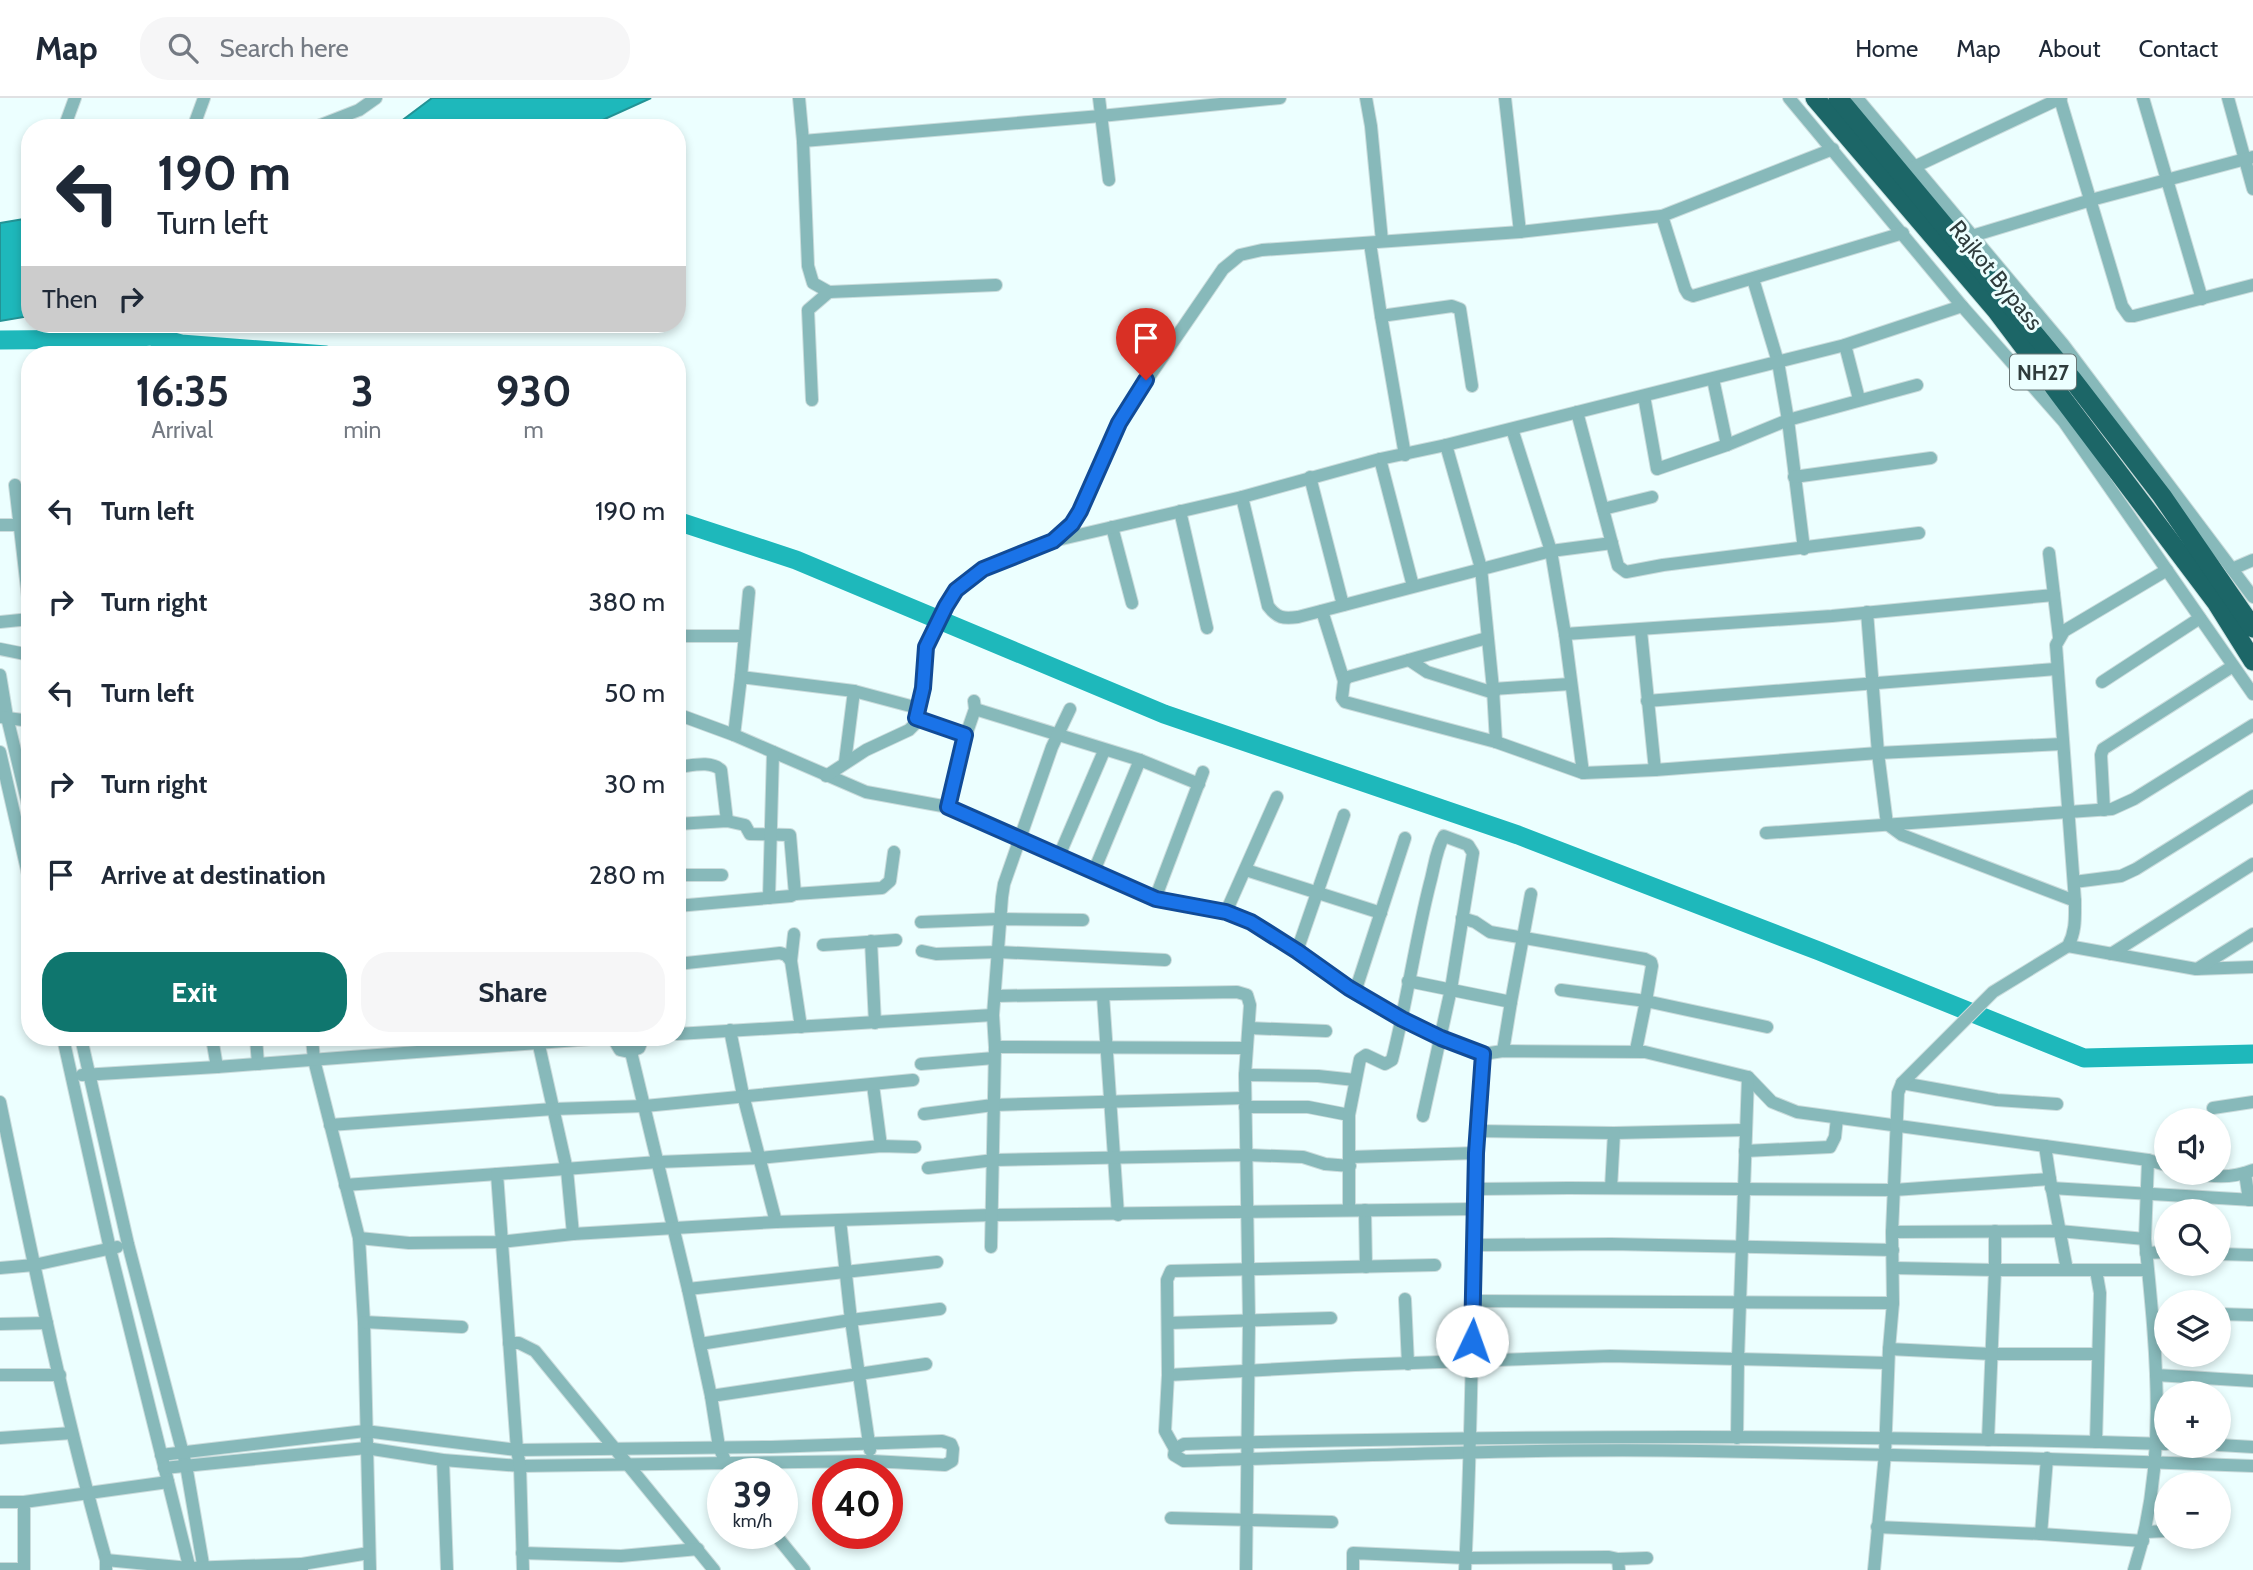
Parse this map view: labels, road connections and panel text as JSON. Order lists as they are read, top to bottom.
{
  "streets": {
    "highway": ["Rajkot Bypass", "NH27"]
  },
  "page": {
    "header": "Map",
    "search": "Search here",
    "nav": [
      "Home",
      "Map",
      "About",
      "Contact"
    ],
    "turn": ["190 m", "Turn left"],
    "then": "Then",
    "eta": [
      "16:35",
      "Arrival",
      "3",
      "min",
      "930",
      "m"
    ],
    "list": [
      {
        "name": "Turn left",
        "value": "190 m"
      },
      {
        "name": "Turn right",
        "value": "380 m"
      },
      {
        "name": "Turn left",
        "value": "50 m"
      },
      {
        "name": "Turn right",
        "value": "30 m"
      },
      {
        "name": "Arrive at destination",
        "value": "280 m"
      }
    ],
    "buttons": ["Exit", "Share"],
    "map_buttons": ["+", "−"],
    "speed": "39 km/h",
    "limit": "40"
  }
}
